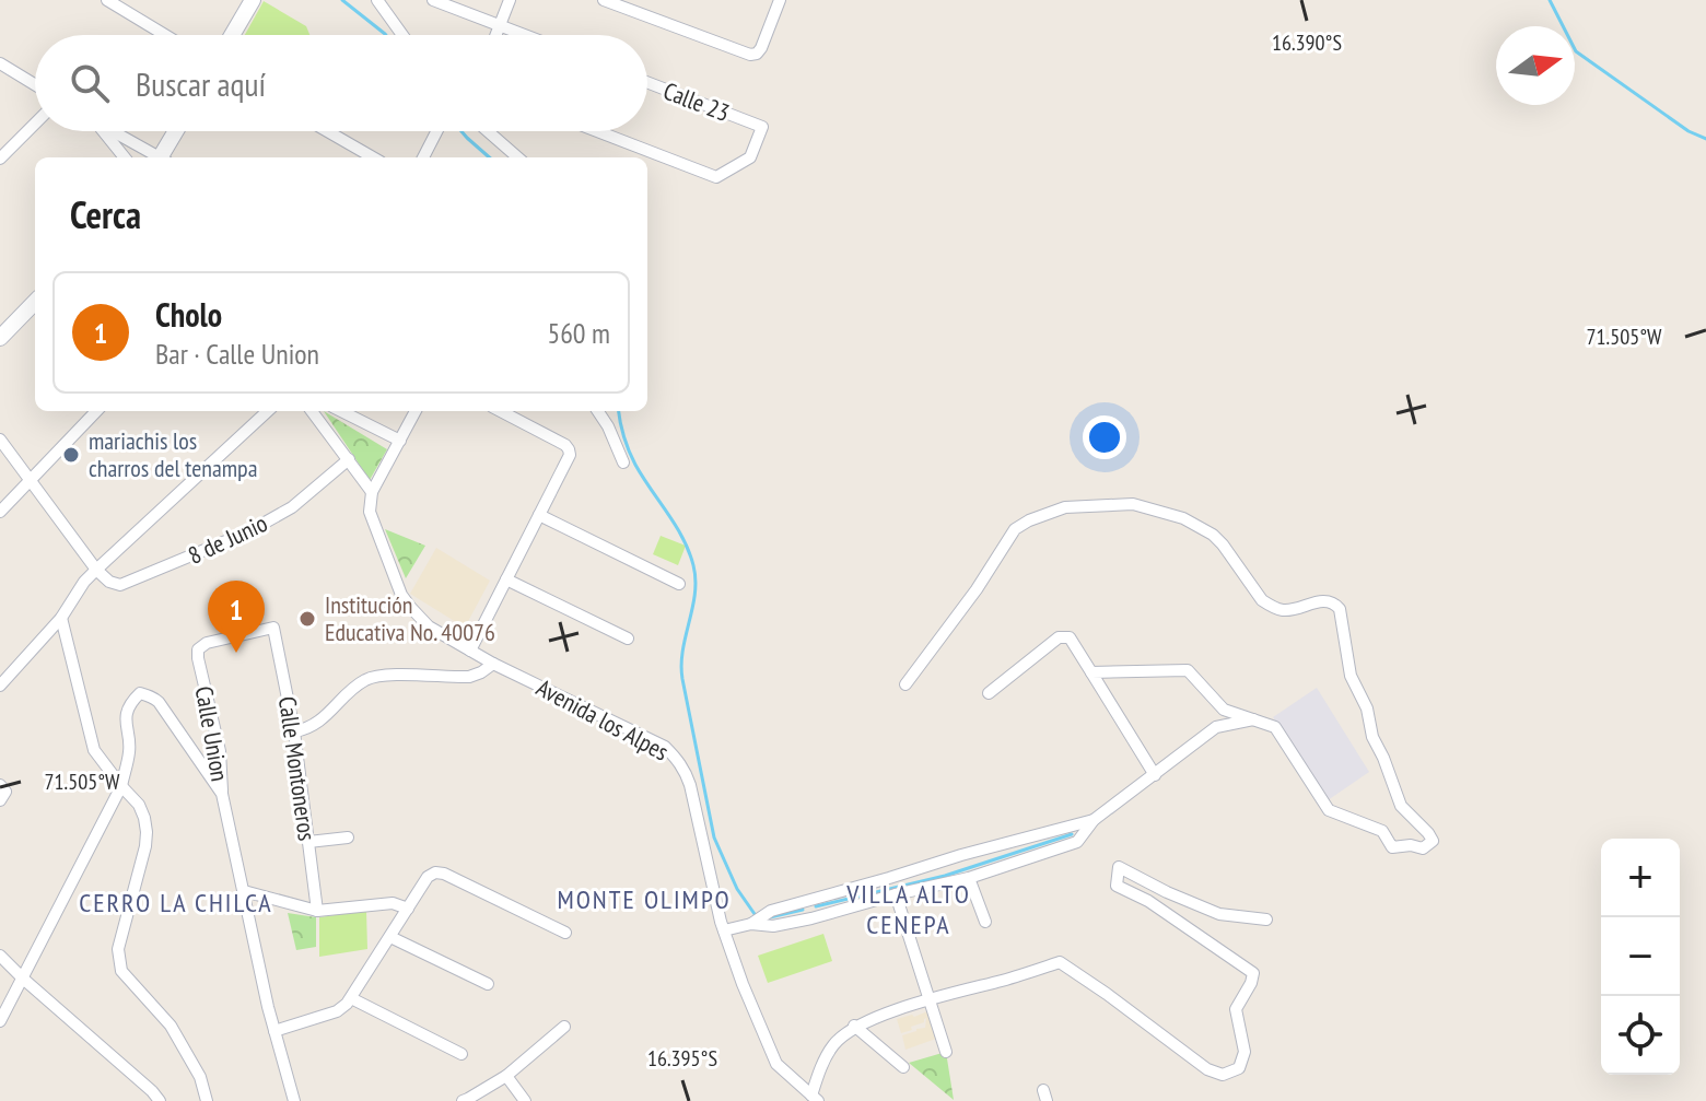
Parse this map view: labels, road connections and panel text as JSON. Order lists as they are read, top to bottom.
{
  "streets": {
    "street": [
      "Calle 23",
      "8 de Junio",
      "Avenida los Alpes",
      "Calle Union",
      "Calle Montoneros"
    ]
  },
  "crossings": [
    ["Calle Union", "Calle Montoneros"]
  ],
  "districts": ["VILLA ALTO CENEPA", "MONTE OLIMPO", "CERRO LA CHILCA"],
  "places": ["mariachis los charros del tenampa", "Institución Educativa No. 40076"],
  "north": "right",
  "page": {
    "search": "Buscar aquí",
    "heading": "Cerca",
    "list": [
      {
        "mark": "1",
        "name": "Cholo",
        "note": "Bar · Calle Union",
        "value": "560 m"
      }
    ],
    "pins": "1",
    "map_buttons": ["+", "−"]
  },
  "coordinates": ["16.390°S", "71.505°W", "16.395°S"]
}
